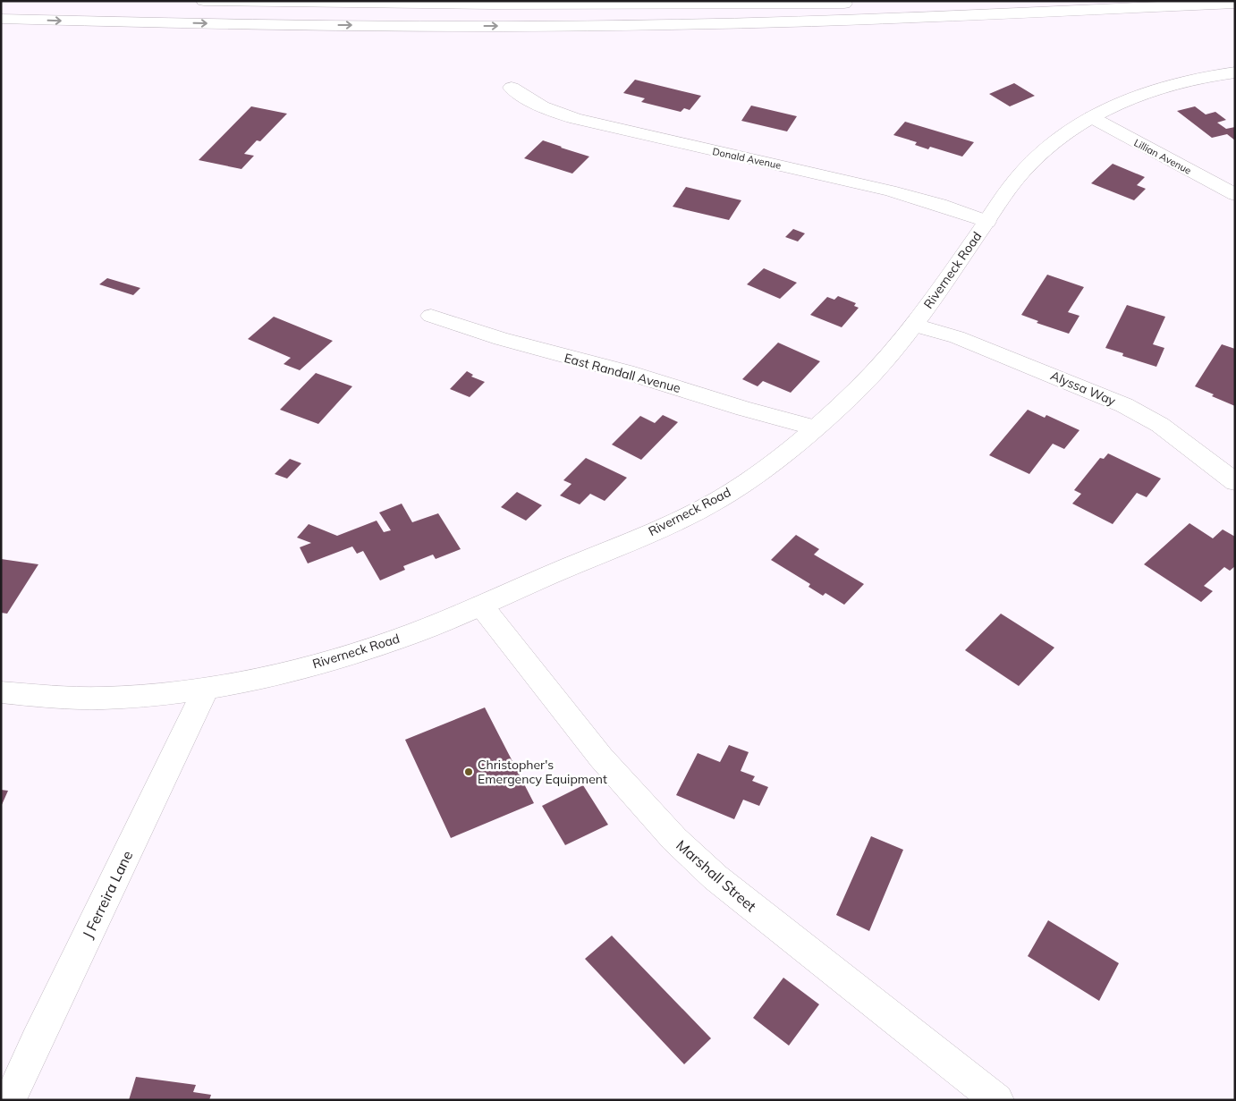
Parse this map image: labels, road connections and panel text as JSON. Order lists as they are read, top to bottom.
{
  "streets": {
    "main road": [
      "Lillian Avenue",
      "Donald Avenue",
      "Riverneck Road",
      "East Randall Avenue",
      "Alyssa Way",
      "Marshall Street",
      "J Ferreira Lane"
    ]
  },
  "crossings": [
    ["Lillian Avenue", "Riverneck Road"],
    ["Donald Avenue", "Riverneck Road"],
    ["Riverneck Road", "East Randall Avenue"],
    ["Riverneck Road", "Alyssa Way"],
    ["Riverneck Road", "Marshall Street"],
    ["Riverneck Road", "J Ferreira Lane"]
  ],
  "places": ["Christopher's Emergency Equipment"]
}
